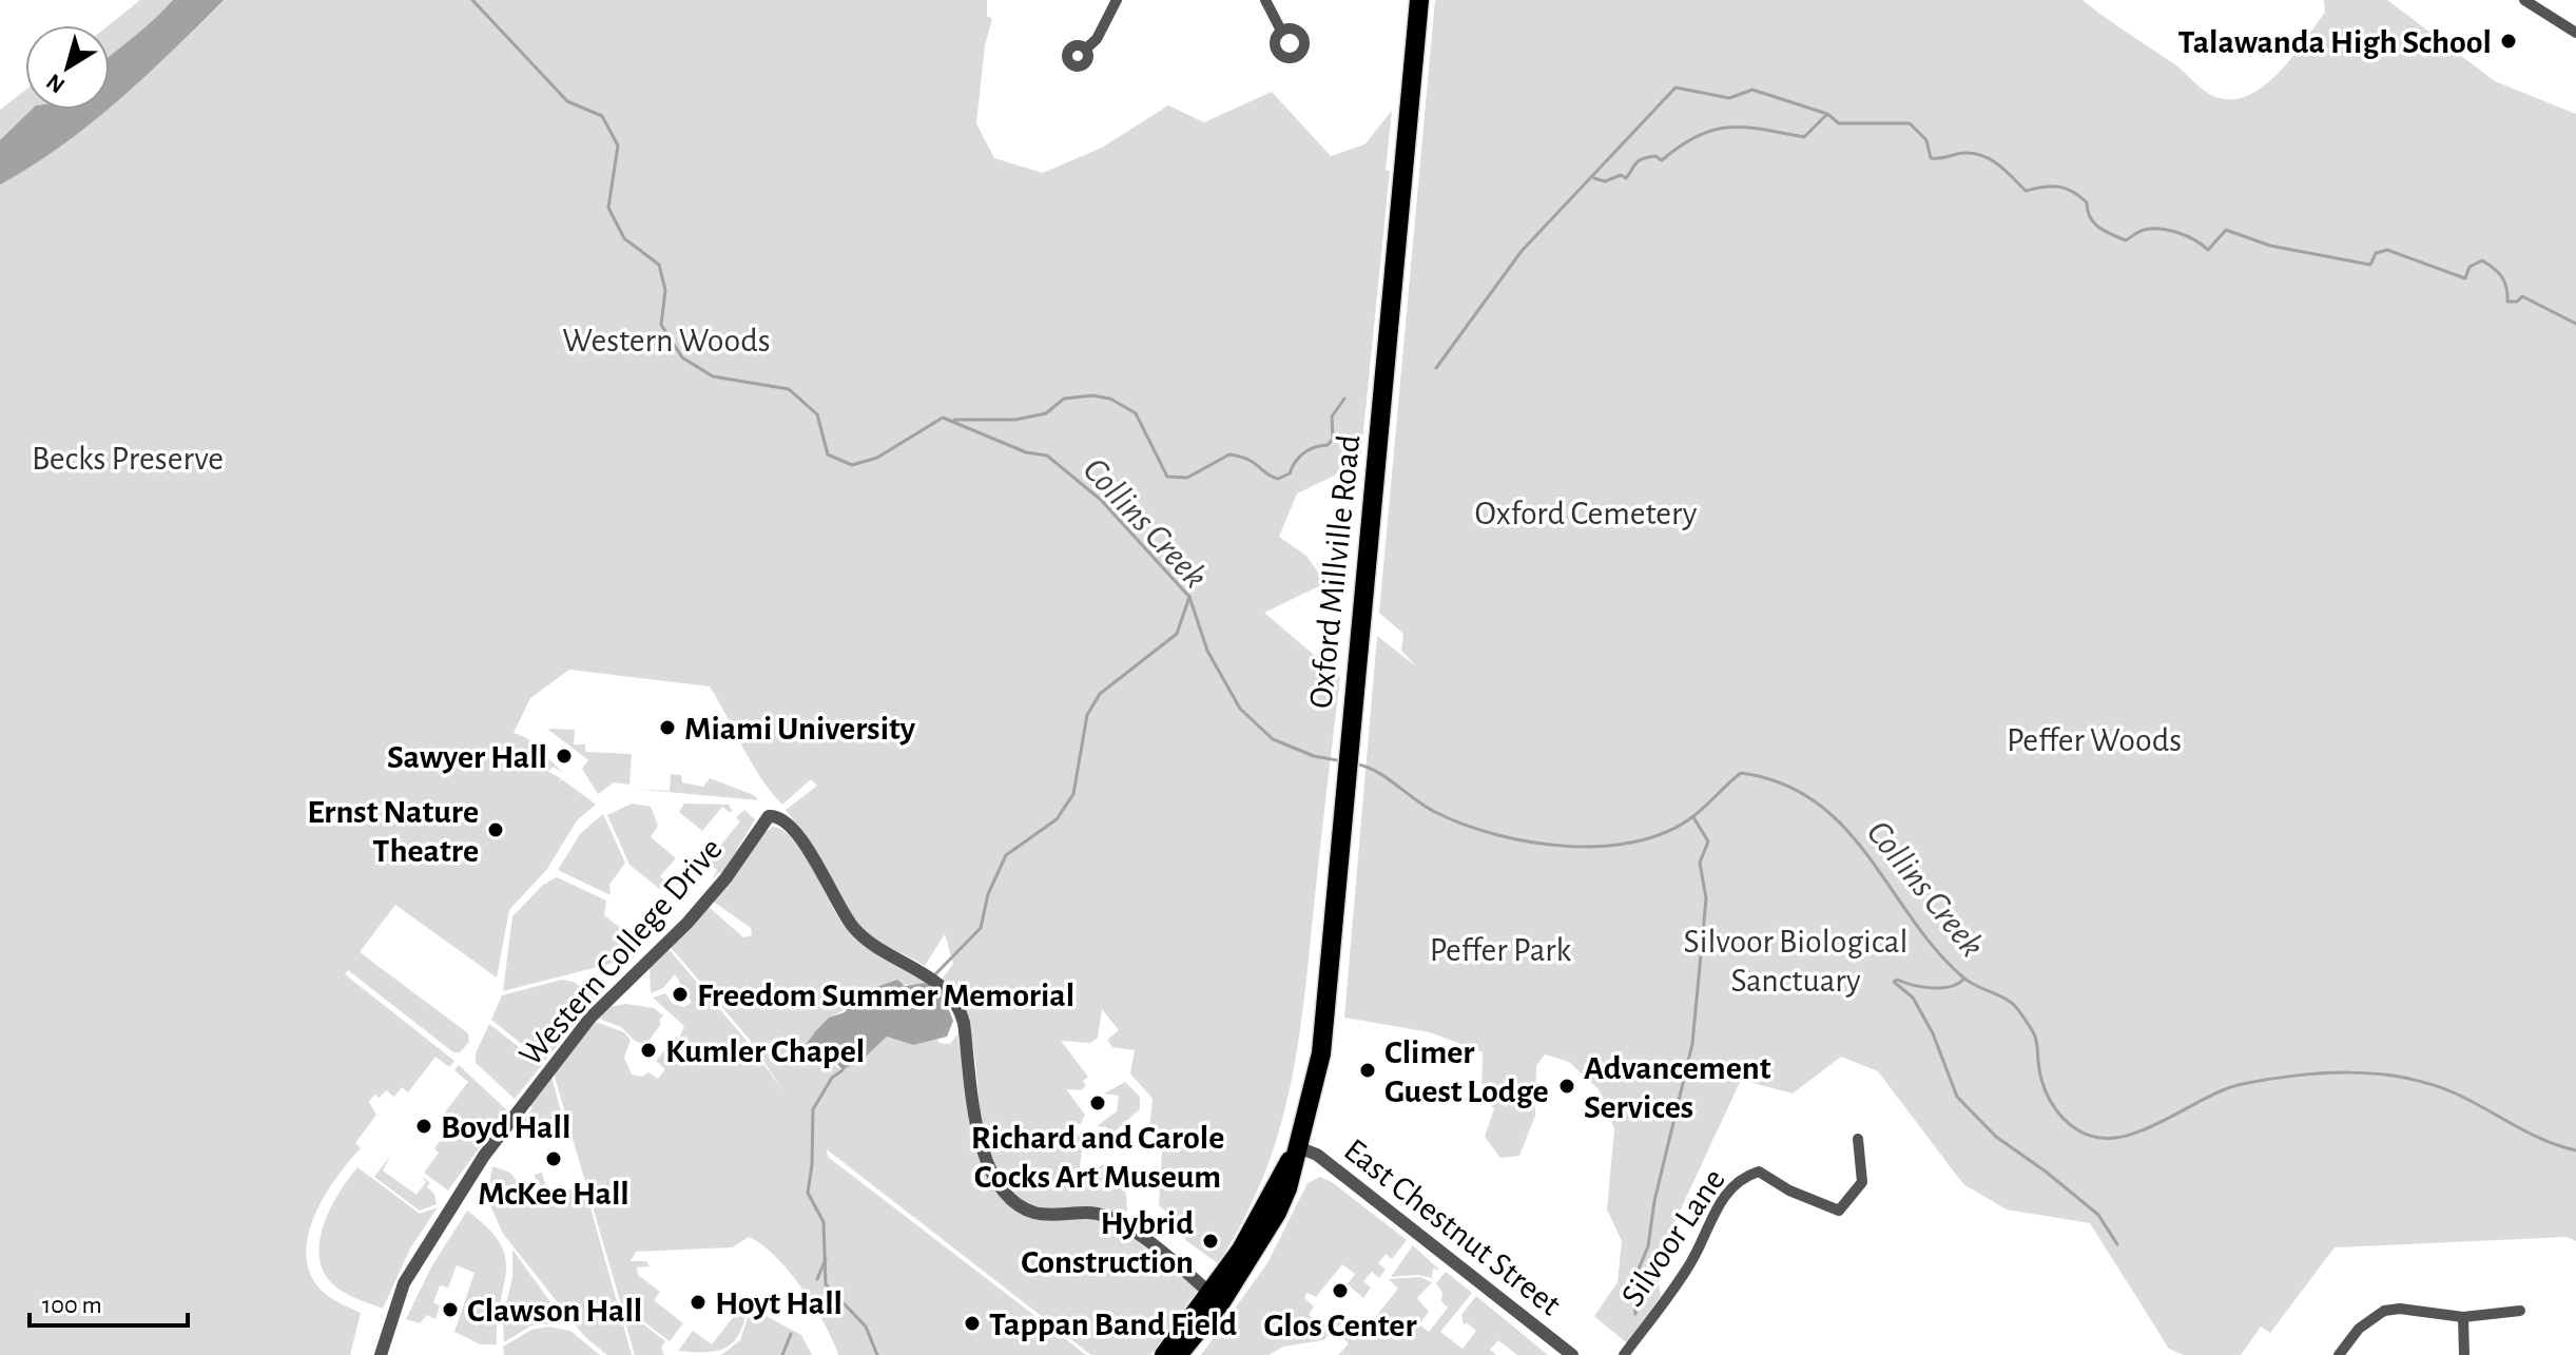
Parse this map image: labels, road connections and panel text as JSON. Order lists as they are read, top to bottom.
{
  "streets": {
    "highway": ["Oxford Millville Road"],
    "street": ["Western College Drive", "East Chestnut Street", "Silvoor Lane"]
  },
  "crossings": [
    ["Oxford Millville Road", "Western College Drive"],
    ["Oxford Millville Road", "East Chestnut Street"]
  ],
  "water": ["Collins Creek"],
  "parks": [
    "Western Woods",
    "Becks Preserve",
    "Oxford Cemetery",
    "Peffer Woods",
    "Silvoor Biological Sanctuary",
    "Peffer Park"
  ],
  "places": [
    "Talawanda High School",
    "Miami University",
    "Sawyer Hall",
    "Ernst Nature Theatre",
    "Freedom Summer Memorial",
    "Kumler Chapel",
    "Climer Guest Lodge",
    "Advancement Services",
    "Richard and Carole Cocks Art Museum",
    "Boyd Hall",
    "McKee Hall",
    "Hybrid Construction",
    "Glos Center",
    "Hoyt Hall",
    "Clawson Hall",
    "Tappan Band Field"
  ],
  "scale_bar": "100 m",
  "north": "bottom left"
}
